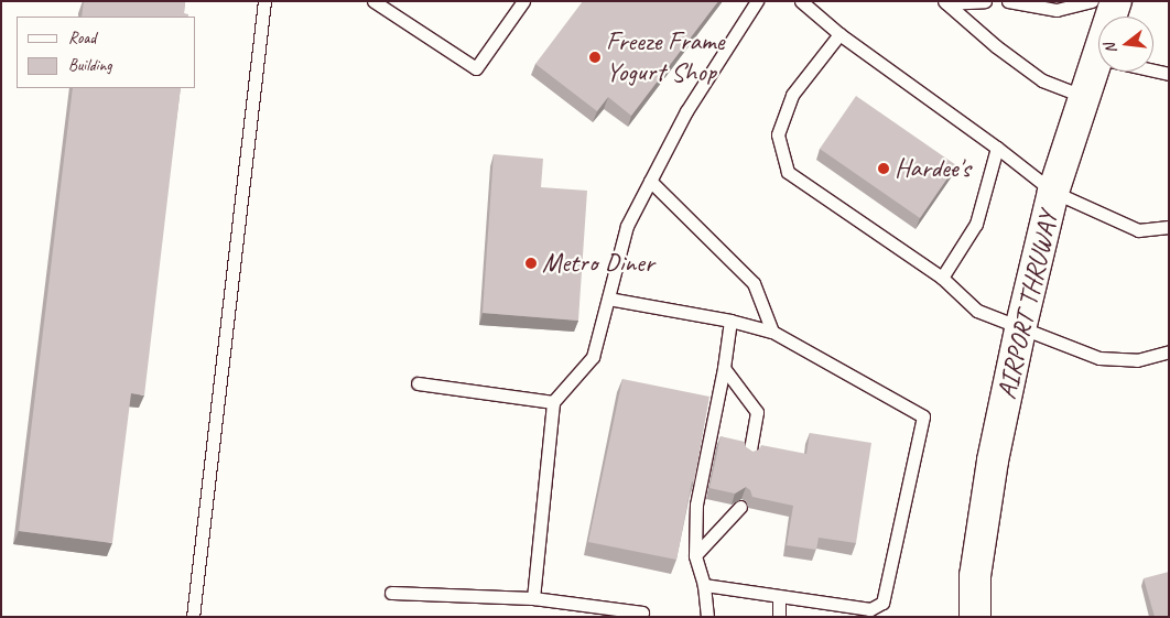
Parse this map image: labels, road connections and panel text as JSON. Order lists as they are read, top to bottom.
{
  "streets": {
    "main road": ["AIRPORT THRUWAY"]
  },
  "places": ["Freeze Frame Yogurt Shop", "Hardee's", "Metro Diner"],
  "legend": ["Road", "Building"],
  "north": "left"
}
